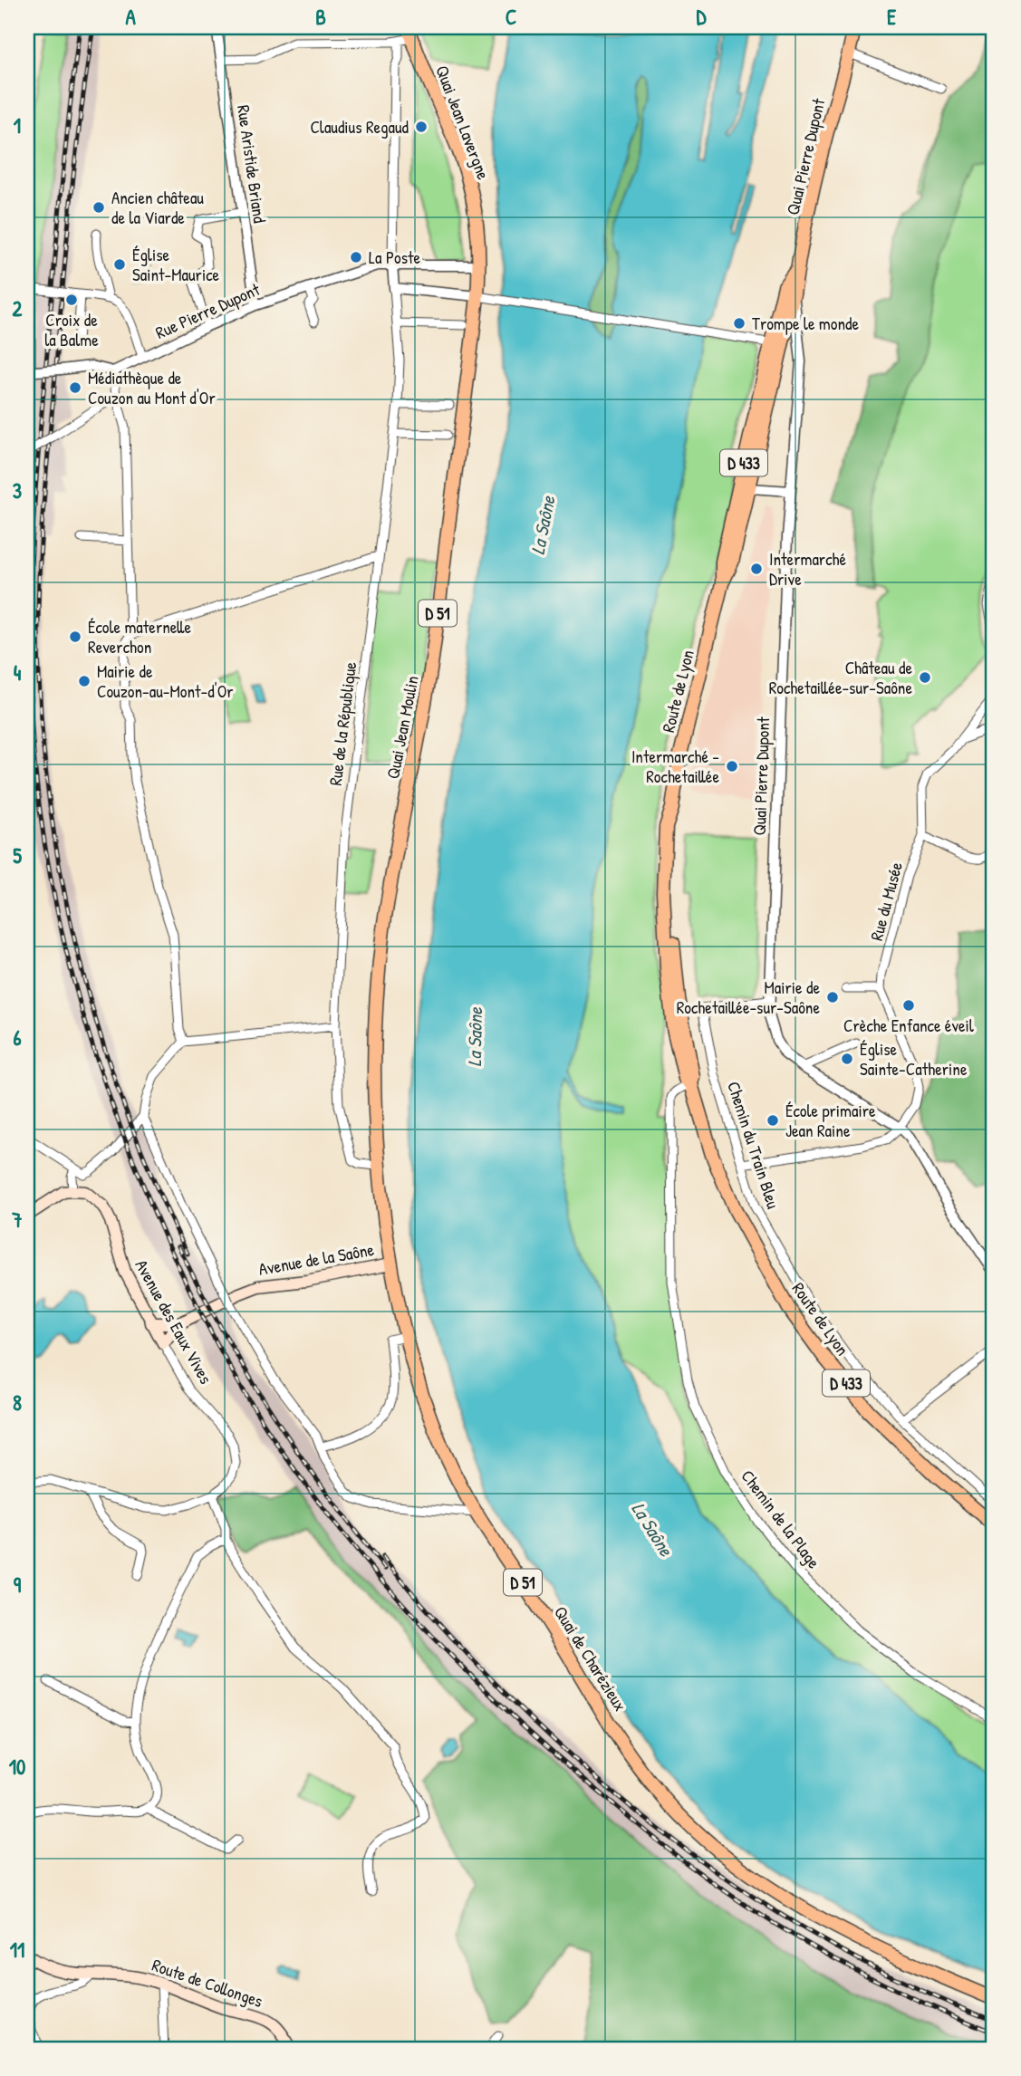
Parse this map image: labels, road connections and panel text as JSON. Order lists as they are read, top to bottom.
{
  "streets": {
    "main road": [
      "Quai Jean Lavergne",
      "Quai Pierre Dupont",
      "D 433",
      "D 51",
      "Route de Lyon",
      "Quai Jean Moulin",
      "Avenue de la Saône",
      "Avenue des Eaux Vives",
      "Quai de Charézieux",
      "Route de Collonges"
    ],
    "street": [
      "Rue Aristide Briand",
      "Rue Pierre Dupont",
      "Rue de la République",
      "Rue du Musée",
      "Chemin du Train Bleu",
      "Chemin de la Plage"
    ]
  },
  "crossings": [
    ["Quai Jean Lavergne", "Rue Pierre Dupont"],
    ["Quai Jean Lavergne", "Quai Jean Moulin"],
    ["Quai Pierre Dupont", "Route de Lyon"],
    ["Quai Pierre Dupont", "Chemin du Train Bleu"],
    ["Rue Aristide Briand", "Rue Pierre Dupont"],
    ["Rue Pierre Dupont", "Rue de la République"],
    ["Route de Lyon", "Chemin de la Plage"],
    ["Rue de la République", "Quai Jean Moulin"],
    ["Rue de la République", "Quai de Charézieux"],
    ["Quai Jean Moulin", "Quai de Charézieux"],
    ["Avenue de la Saône", "Avenue des Eaux Vives"],
    ["Avenue de la Saône", "Quai de Charézieux"]
  ],
  "water": ["La Saône"],
  "places": [
    "Claudius Regaud",
    "Ancien château de la Viarde",
    "La Poste",
    "Église Saint-Maurice",
    "Croix de la Balme",
    "Trompe le monde",
    "Médiathèque de Couzon au Mont d'Or",
    "Intermarché Drive",
    "École maternelle Reverchon",
    "Château de Rochetaillée-sur-Saône",
    "Mairie de Couzon-au-Mont-d'Or",
    "Intermarché - Rochetaillée",
    "Mairie de Rochetaillée-sur-Saône",
    "Crèche Enfance éveil",
    "Église Sainte-Catherine",
    "École primaire Jean Raine"
  ],
  "grid": {
    "columns": [
      "A",
      "B",
      "C",
      "D",
      "E"
    ],
    "rows": [
      "1",
      "2",
      "3",
      "4",
      "5",
      "6",
      "7",
      "8",
      "9",
      "10",
      "11"
    ]
  }
}
